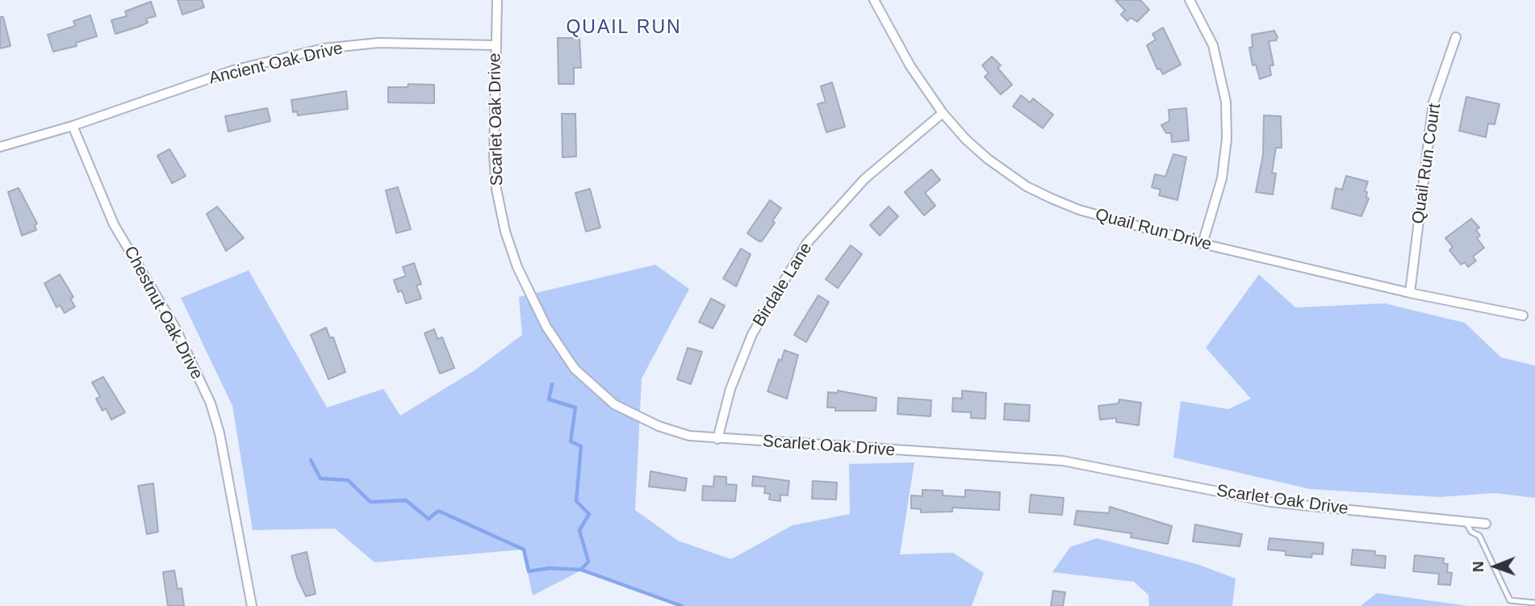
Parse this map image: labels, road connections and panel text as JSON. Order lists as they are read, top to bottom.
{
  "streets": {
    "street": [
      "Ancient Oak Drive",
      "Scarlet Oak Drive",
      "Quail Run Court",
      "Quail Run Drive",
      "Birdale Lane",
      "Chestnut Oak Drive"
    ]
  },
  "crossings": [
    ["Ancient Oak Drive", "Scarlet Oak Drive"],
    ["Ancient Oak Drive", "Chestnut Oak Drive"],
    ["Scarlet Oak Drive", "Birdale Lane"],
    ["Quail Run Court", "Quail Run Drive"],
    ["Quail Run Drive", "Birdale Lane"]
  ],
  "districts": ["QUAIL RUN"],
  "north": "left"
}
